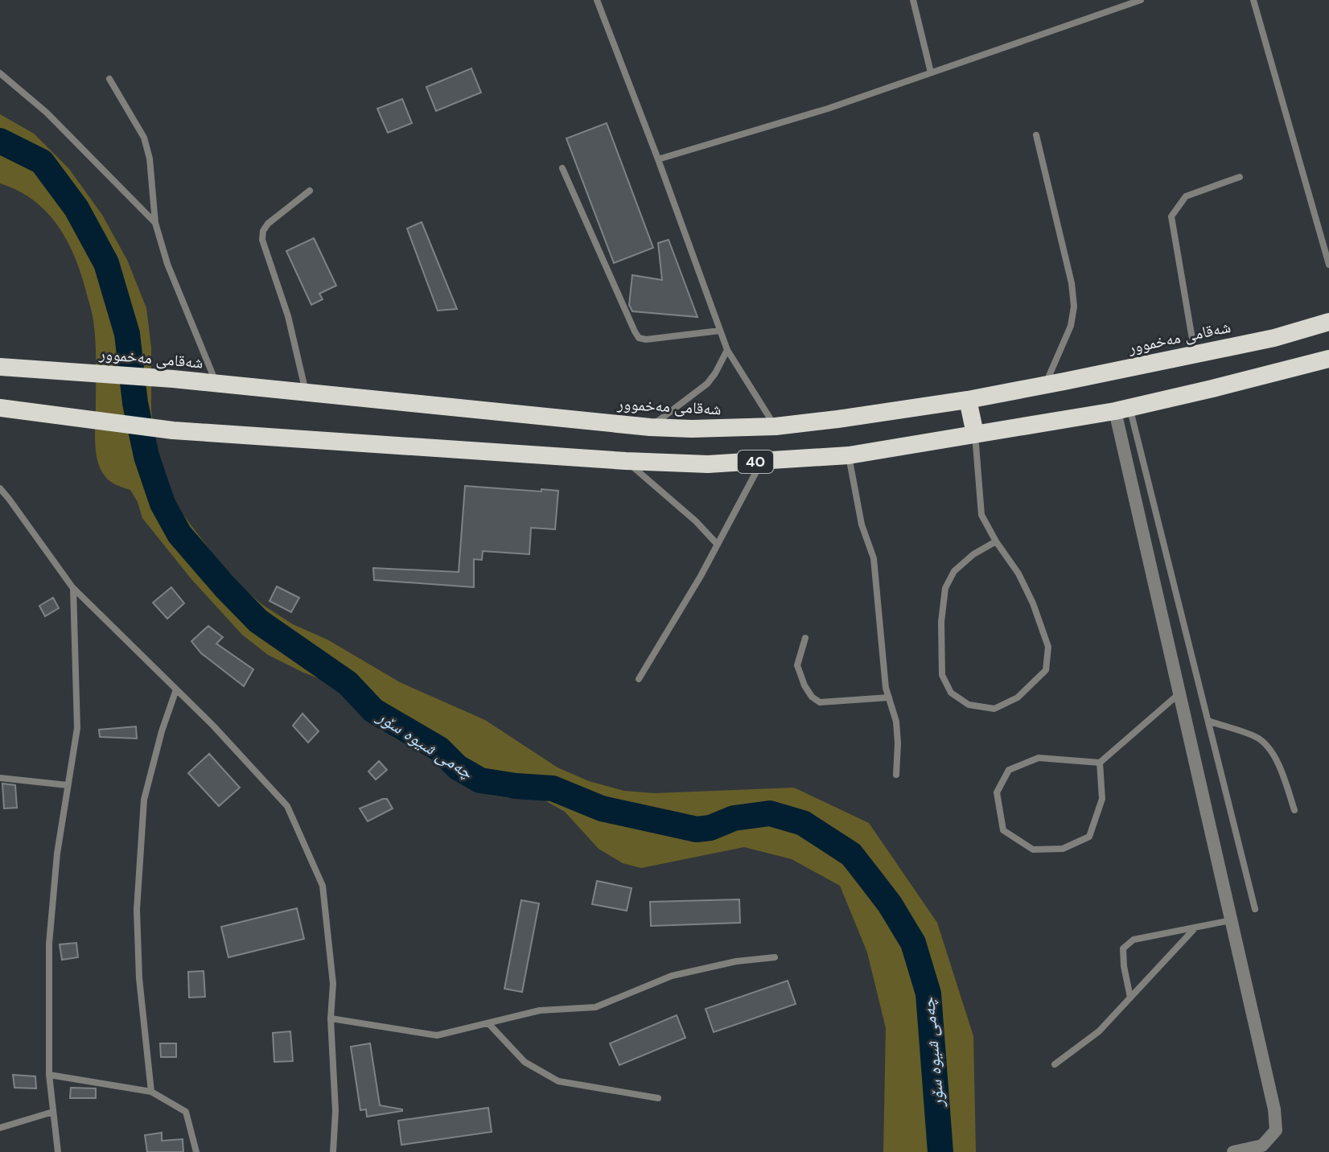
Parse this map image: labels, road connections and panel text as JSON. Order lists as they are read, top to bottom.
{
  "streets": {
    "highway": ["شەقامی مەخموور", "40"]
  },
  "water": ["چەمی شیوە سۆر"]
}
